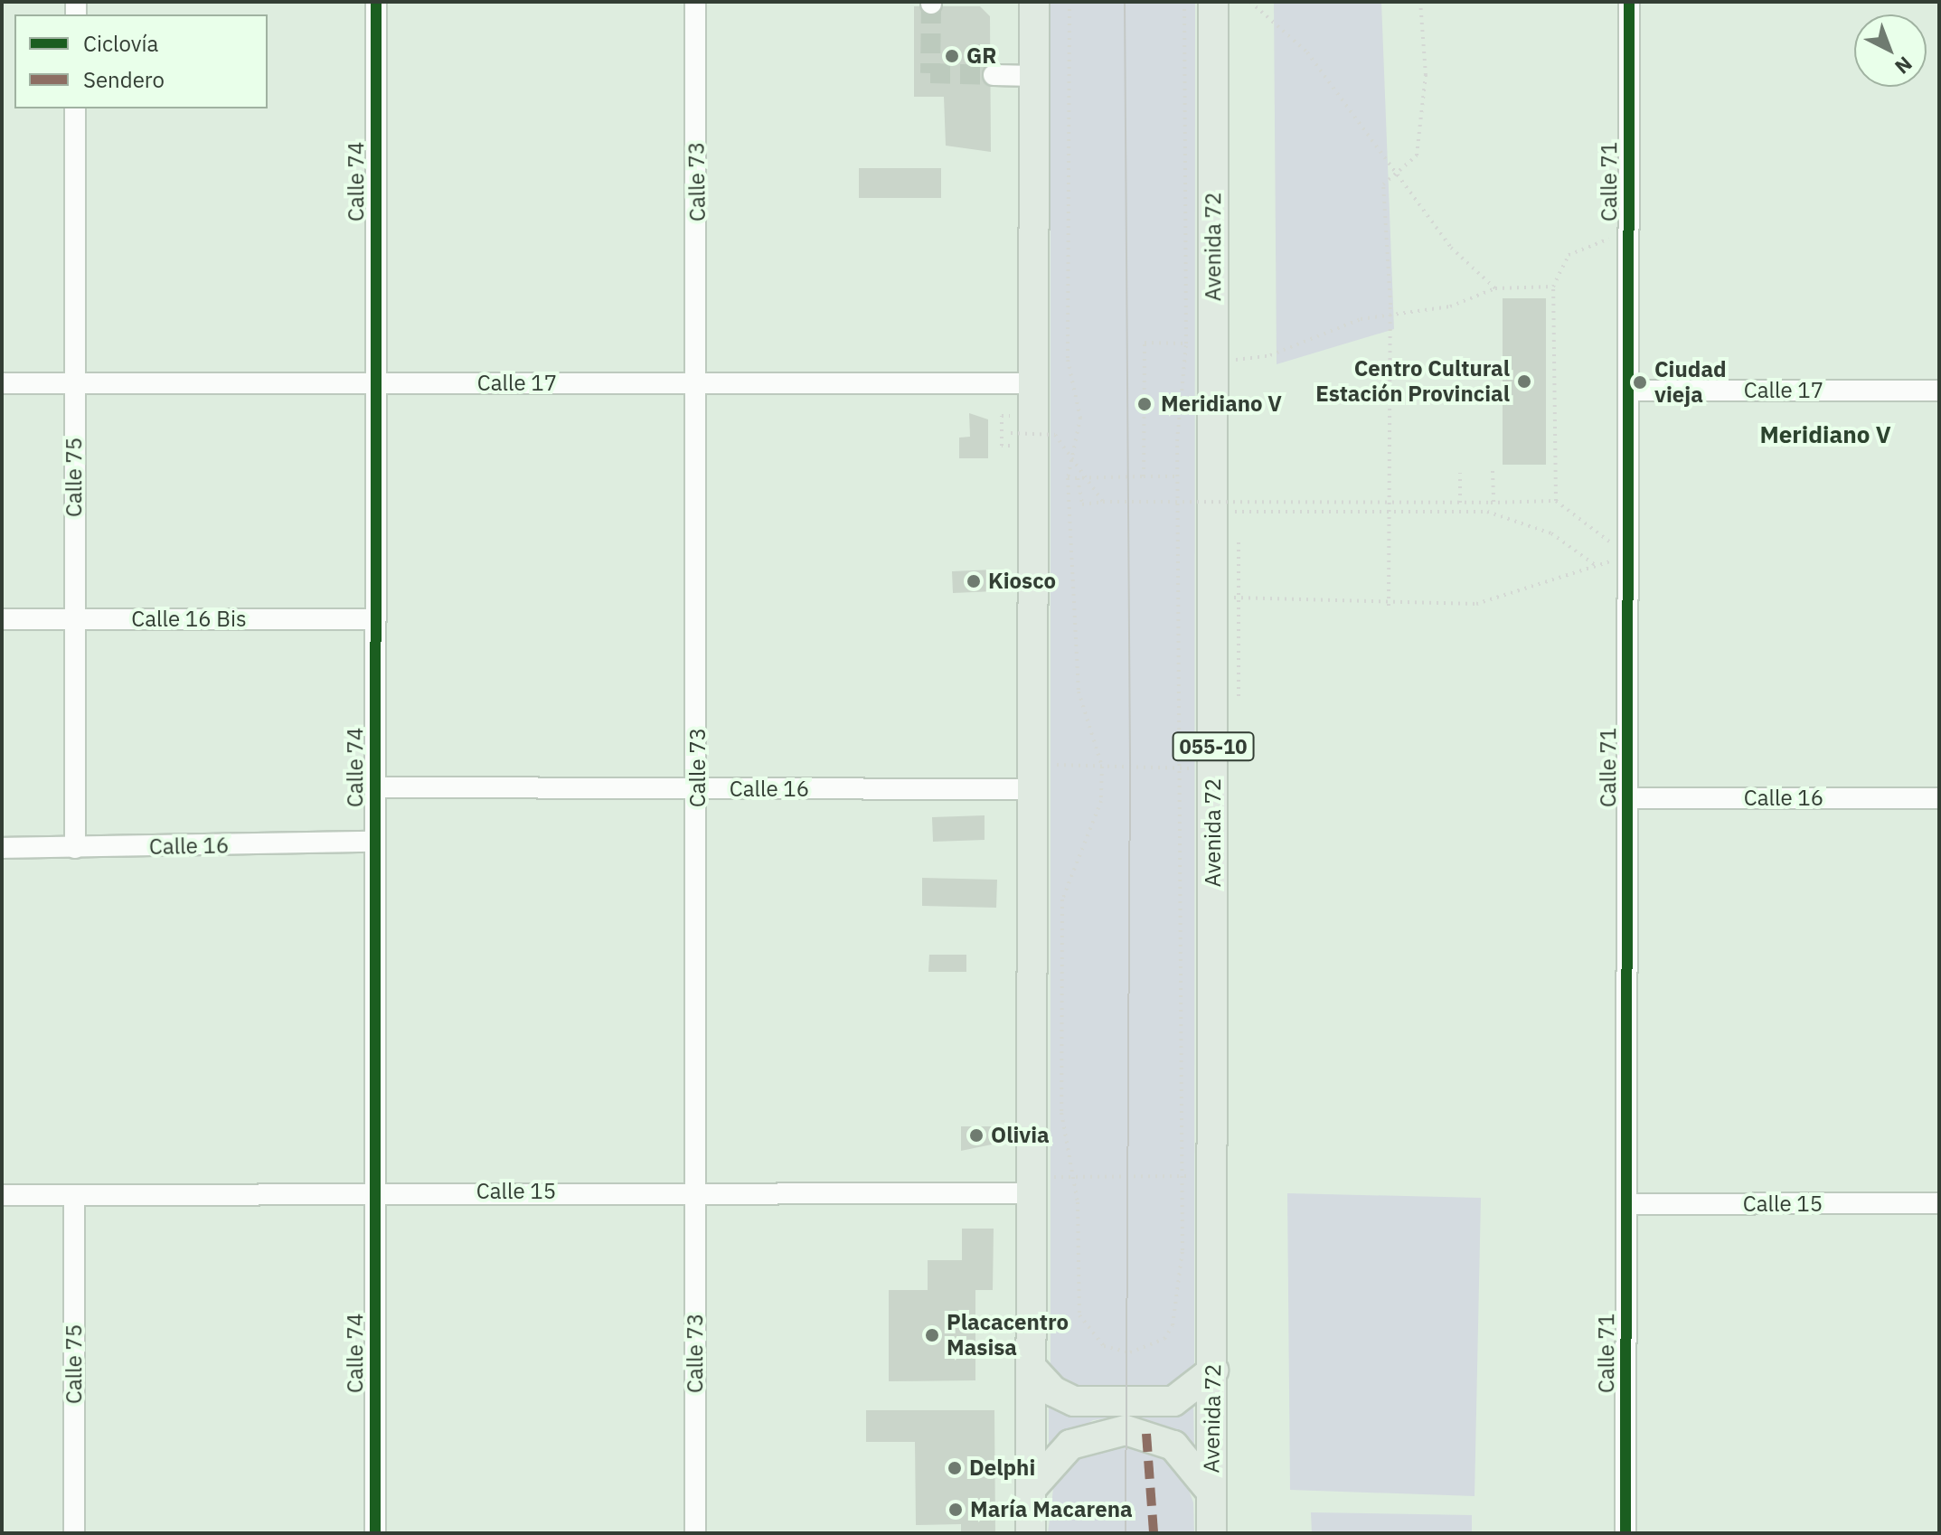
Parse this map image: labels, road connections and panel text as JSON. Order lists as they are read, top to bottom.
{
  "streets": {
    "highway": ["Avenida 72", "055-10"],
    "street": [
      "Calle 74",
      "Calle 73",
      "Calle 71",
      "Calle 17",
      "Calle 75",
      "Calle 16 Bis",
      "Calle 16",
      "Calle 15"
    ]
  },
  "crossings": [
    ["Calle 74", "Calle 17"],
    ["Calle 74", "Calle 16 Bis"],
    ["Calle 74", "Calle 16"],
    ["Calle 74", "Calle 15"],
    ["Calle 73", "Calle 17"],
    ["Calle 73", "Calle 16"],
    ["Calle 73", "Calle 15"],
    ["Calle 71", "Calle 17"],
    ["Calle 71", "Calle 16"],
    ["Calle 71", "Calle 15"],
    ["Calle 17", "Calle 75"],
    ["Calle 75", "Calle 16 Bis"],
    ["Calle 75", "Calle 16"],
    ["Calle 75", "Calle 15"]
  ],
  "districts": ["Meridiano V"],
  "places": [
    "GR",
    "Centro Cultural Estación Provincial",
    "Ciudad vieja",
    "Meridiano V",
    "Kiosco",
    "Olivia",
    "Placacentro Masisa",
    "Delphi",
    "María Macarena"
  ],
  "legend": ["Ciclovía", "Sendero"],
  "north": "bottom right"
}
